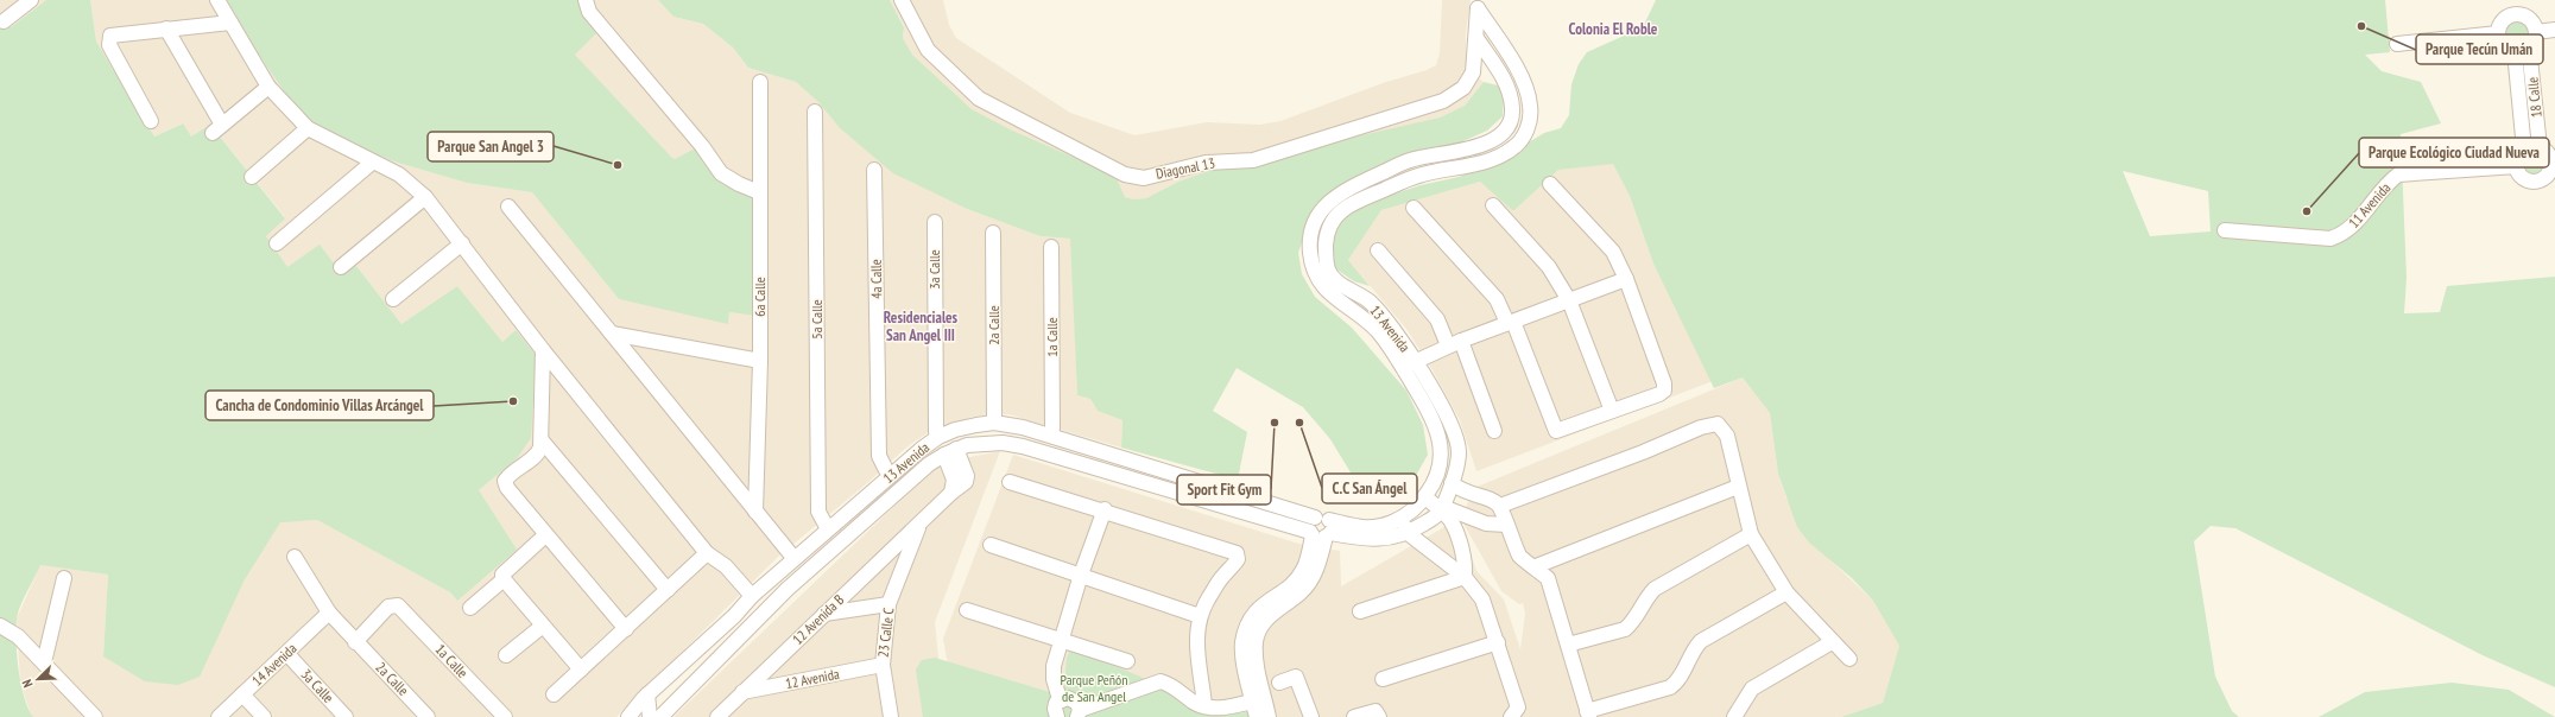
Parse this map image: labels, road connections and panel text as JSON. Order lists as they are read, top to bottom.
{
  "streets": {
    "street": [
      "18 Calle",
      "Diagonal 13",
      "11 Avenida",
      "3a Calle",
      "4a Calle",
      "6a Calle",
      "5a Calle",
      "2a Calle",
      "13 Avenida",
      "1a Calle",
      "12 Avenida B",
      "23 Calle C",
      "14 Avenida",
      "12 Avenida"
    ]
  },
  "crossings": [
    ["18 Calle", "11 Avenida"],
    ["Diagonal 13", "13 Avenida"],
    ["3a Calle", "14 Avenida"],
    ["5a Calle", "13 Avenida"],
    ["2a Calle", "1a Calle"],
    ["2a Calle", "14 Avenida"],
    ["13 Avenida", "12 Avenida B"],
    ["12 Avenida B", "23 Calle C"],
    ["12 Avenida B", "12 Avenida"],
    ["23 Calle C", "12 Avenida"]
  ],
  "districts": ["Colonia El Roble", "Residenciales San Angel III"],
  "parks": ["Parque Peñón de San Angel"],
  "places": [
    "Parque Tecún Umán",
    "Parque San Angel 3",
    "Parque Ecológico Ciudad Nueva",
    "Cancha de Condominio Villas Arcángel",
    "Sport Fit Gym",
    "C.C San Ángel"
  ],
  "north": "bottom left"
}
